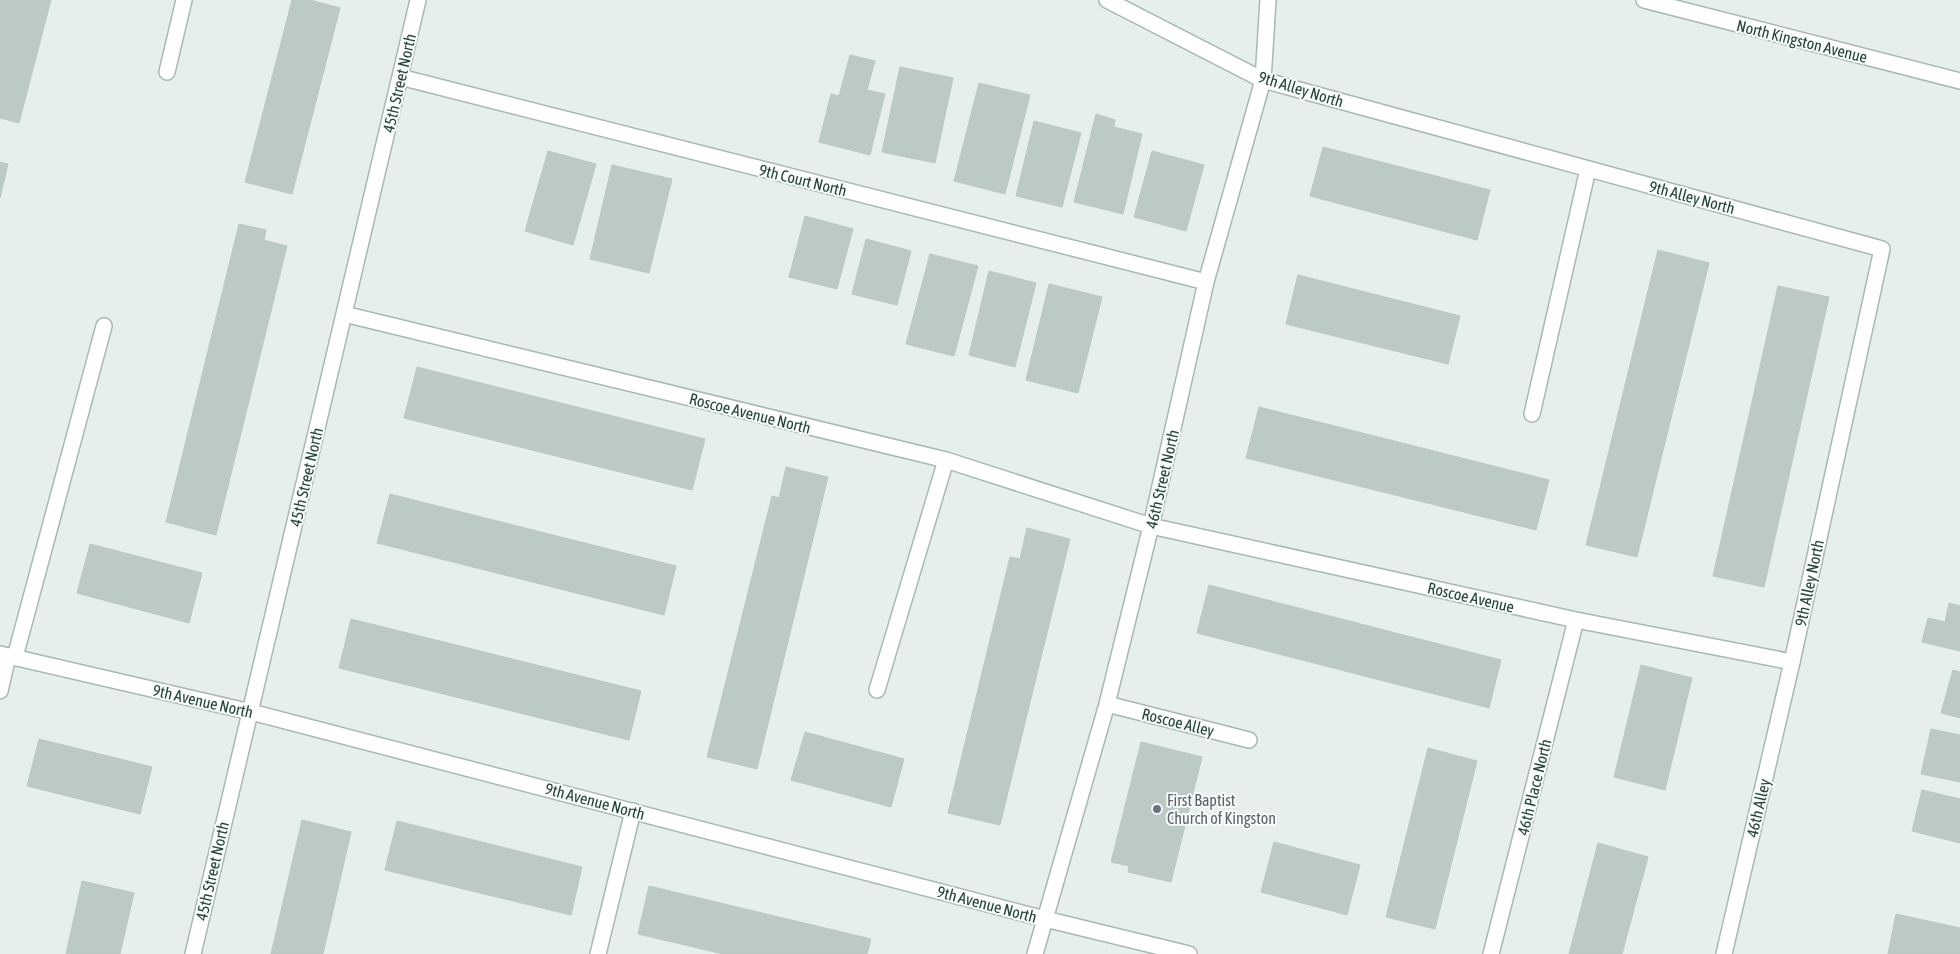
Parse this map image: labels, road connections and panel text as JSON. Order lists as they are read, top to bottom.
{
  "streets": {
    "street": [
      "North Kingston Avenue",
      "45th Street North",
      "9th Alley North",
      "9th Court North",
      "Roscoe Avenue North",
      "46th Street North",
      "Roscoe Avenue",
      "9th Avenue North",
      "Roscoe Alley",
      "46th Place North",
      "46th Alley"
    ]
  },
  "crossings": [
    ["45th Street North", "9th Court North"],
    ["45th Street North", "Roscoe Avenue North"],
    ["45th Street North", "9th Avenue North"],
    ["9th Alley North", "46th Street North"],
    ["9th Alley North", "Roscoe Avenue"],
    ["9th Alley North", "46th Alley"],
    ["9th Court North", "46th Street North"],
    ["Roscoe Avenue North", "46th Street North"],
    ["Roscoe Avenue North", "Roscoe Avenue"],
    ["46th Street North", "Roscoe Avenue"],
    ["46th Street North", "9th Avenue North"],
    ["46th Street North", "Roscoe Alley"],
    ["Roscoe Avenue", "46th Place North"],
    ["Roscoe Avenue", "46th Alley"]
  ],
  "places": ["First Baptist Church of Kingston"]
}
